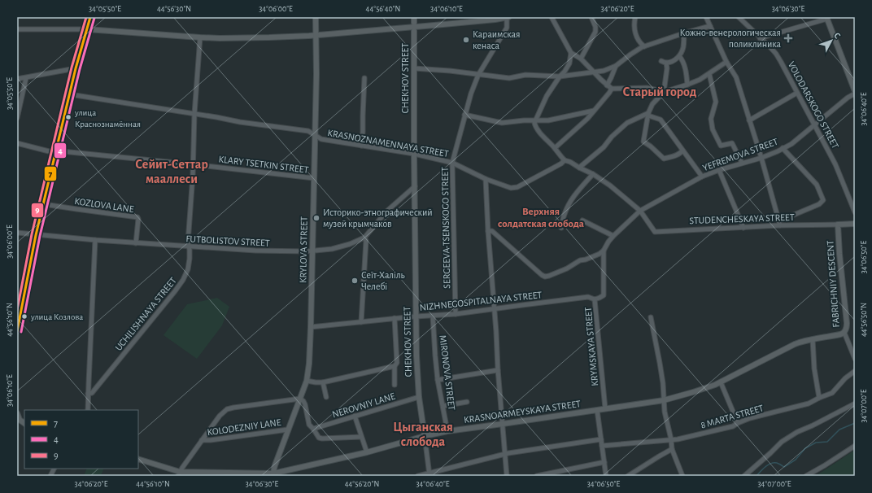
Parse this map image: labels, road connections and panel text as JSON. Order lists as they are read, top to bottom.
{
  "streets": {
    "main road": [
      "CHEKHOV STREET",
      "STUDENCHESKAYA STREET",
      "KRYLOVA STREET",
      "FABRICHNIY DESCENT",
      "KRASNOARMEYSKAYA STREET"
    ],
    "street": [
      "VOLODARSKOGO STREET",
      "KRASNOZNAMENNAYA STREET",
      "YEFREMOVA STREET",
      "KLARY TSETKIN STREET",
      "KOZLOVA LANE",
      "SERGEEVA-TSENSKOGO STREET",
      "FUTBOLISTOV STREET",
      "NIZHNEGOSPITALNAYA STREET",
      "UCHILISHNAYA STREET",
      "KRYMSKAYA STREET",
      "MIRONOVA STREET",
      "NEROVNIY LANE",
      "8 MARTA STREET",
      "KOLODEZNIY LANE"
    ]
  },
  "crossings": [
    ["CHEKHOV STREET", "KRASNOZNAMENNAYA STREET"],
    ["CHEKHOV STREET", "FUTBOLISTOV STREET"],
    ["CHEKHOV STREET", "NIZHNEGOSPITALNAYA STREET"],
    ["CHEKHOV STREET", "NEROVNIY LANE"],
    ["CHEKHOV STREET", "KRASNOARMEYSKAYA STREET"],
    ["VOLODARSKOGO STREET", "YEFREMOVA STREET"],
    ["KRASNOZNAMENNAYA STREET", "SERGEEVA-TSENSKOGO STREET"],
    ["KRASNOZNAMENNAYA STREET", "KRYLOVA STREET"],
    ["KRASNOZNAMENNAYA STREET", "UCHILISHNAYA STREET"],
    ["YEFREMOVA STREET", "STUDENCHESKAYA STREET"],
    ["YEFREMOVA STREET", "KRYMSKAYA STREET"],
    ["KLARY TSETKIN STREET", "KRYLOVA STREET"],
    ["KLARY TSETKIN STREET", "UCHILISHNAYA STREET"],
    ["KOZLOVA LANE", "FUTBOLISTOV STREET"],
    ["STUDENCHESKAYA STREET", "FABRICHNIY DESCENT"],
    ["SERGEEVA-TSENSKOGO STREET", "NIZHNEGOSPITALNAYA STREET"],
    ["FUTBOLISTOV STREET", "KRYLOVA STREET"],
    ["FUTBOLISTOV STREET", "UCHILISHNAYA STREET"],
    ["KRYLOVA STREET", "NIZHNEGOSPITALNAYA STREET"],
    ["KRYLOVA STREET", "KRASNOARMEYSKAYA STREET"],
    ["KRYLOVA STREET", "KOLODEZNIY LANE"],
    ["FABRICHNIY DESCENT", "KRASNOARMEYSKAYA STREET"],
    ["NIZHNEGOSPITALNAYA STREET", "KRYMSKAYA STREET"],
    ["NIZHNEGOSPITALNAYA STREET", "MIRONOVA STREET"],
    ["KRYMSKAYA STREET", "KRASNOARMEYSKAYA STREET"],
    ["MIRONOVA STREET", "KRASNOARMEYSKAYA STREET"]
  ],
  "districts": [
    "Старый город",
    "Сейит-Сеттар мааллеси",
    "Верхняя солдатская слобода",
    "Цыганская слобода"
  ],
  "places": {
    "health": ["Кожно-венерологическая поликлиника"],
    "other": [
      "Караимская кенаса",
      "улица Краснознамённая",
      "Историко-этнографический музей крымчаков",
      "Сеїт-Халіль Челебі",
      "улица Козлова"
    ]
  },
  "lines": ["transit line 7", "transit line 9", "transit line 4"],
  "legend": ["7", "4", "9"],
  "north": "top right",
  "coordinates": [
    "34°05'50\"E",
    "44°56'30\"N",
    "34°06'00\"E",
    "44°56'40\"N",
    "34°06'10\"E",
    "34°06'20\"E",
    "34°06'30\"E",
    "34°06'40\"E",
    "34°06'50\"E",
    "44°56'10\"N",
    "44°56'50\"N",
    "34°07'00\"E",
    "44°56'20\"N"
  ]
}
